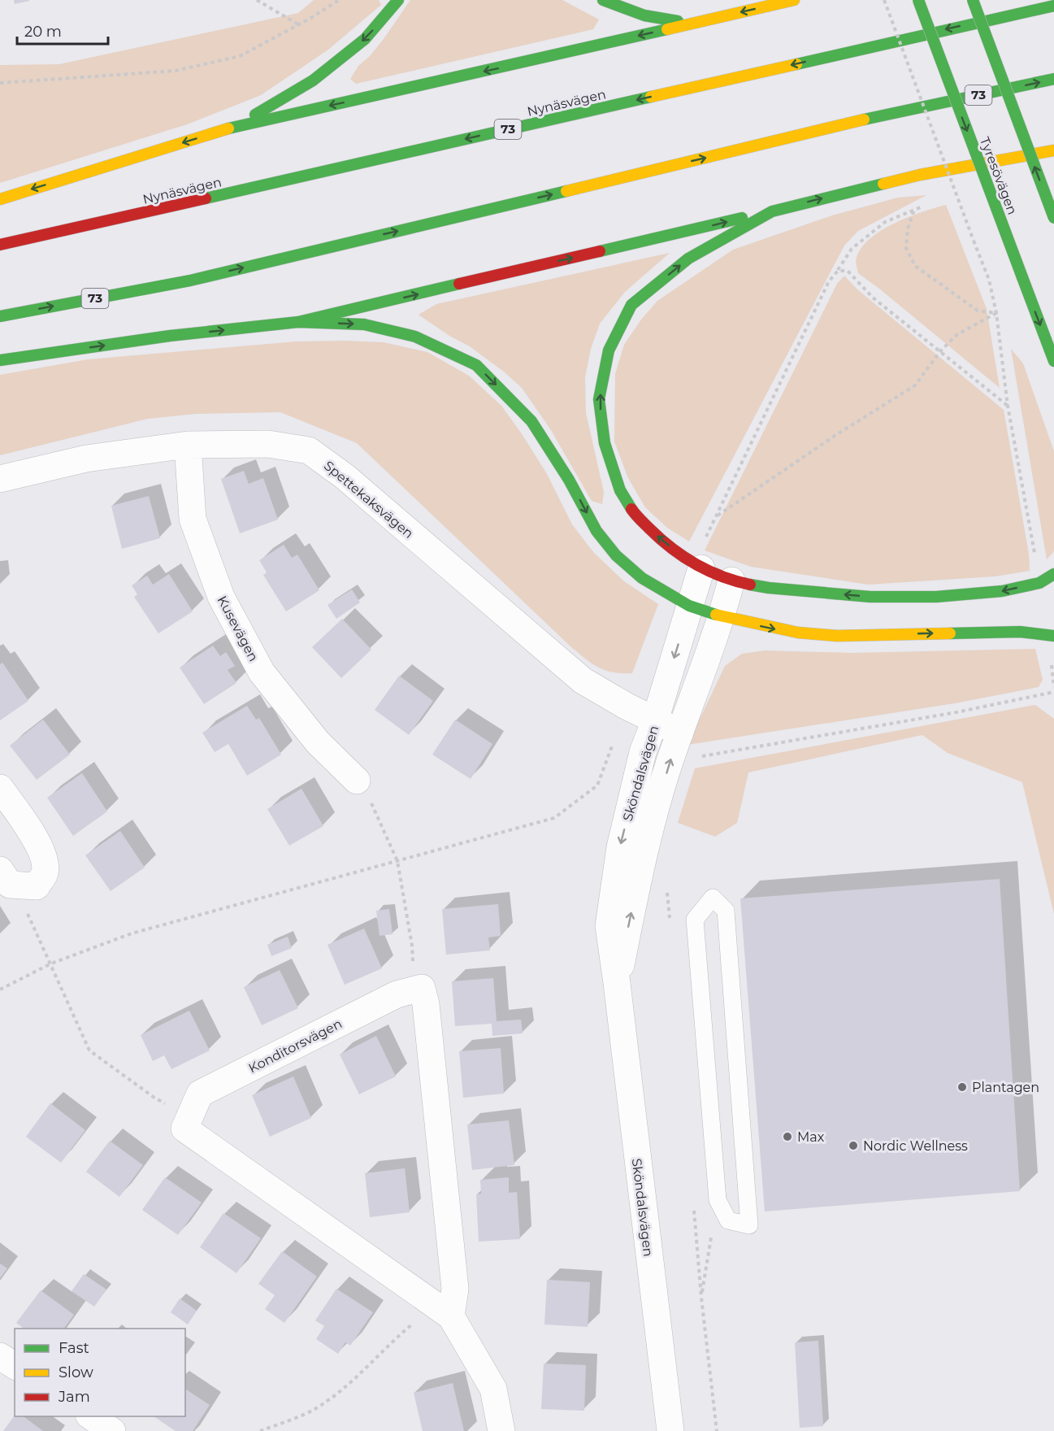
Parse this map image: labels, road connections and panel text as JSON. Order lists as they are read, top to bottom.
{
  "streets": {
    "main road": ["73", "Nynäsvägen", "Tyresövägen"],
    "street": [
      "Spettekaksvägen",
      "Kusevägen",
      "Sköndalsvägen",
      "Konditorsvägen"
    ]
  },
  "crossings": [
    ["Spettekaksvägen", "Kusevägen"],
    ["Spettekaksvägen", "Sköndalsvägen"]
  ],
  "places": ["Plantagen", "Max", "Nordic Wellness"],
  "legend": ["Fast", "Slow", "Jam"],
  "scale_bar": "20 m"
}
